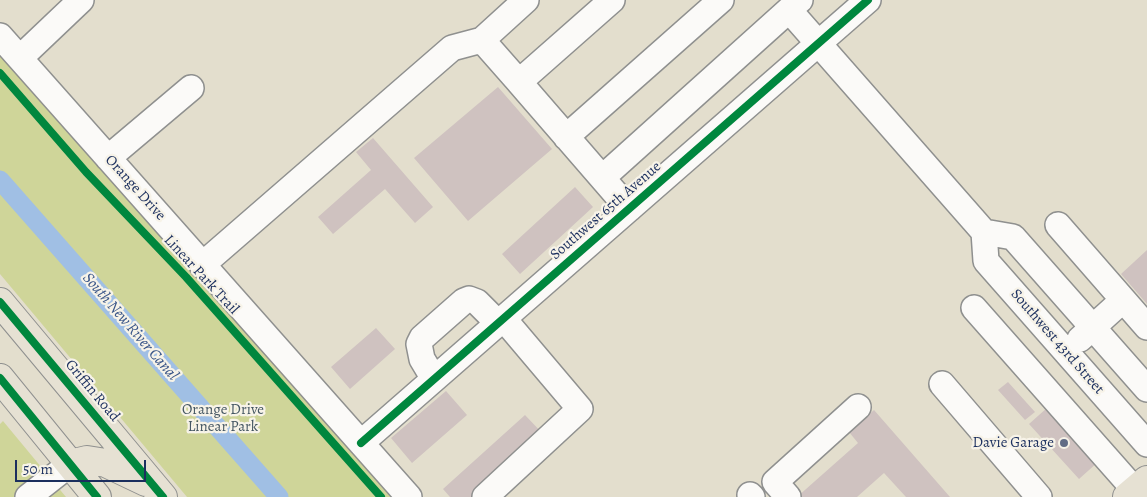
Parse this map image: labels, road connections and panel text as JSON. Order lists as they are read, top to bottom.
{
  "streets": {
    "main road": ["Griffin Road"],
    "street": ["Orange Drive", "Southwest 65th Avenue", "Southwest 43rd Street"],
    "cycle path": ["Linear Park Trail"]
  },
  "crossings": [
    ["Orange Drive", "Southwest 65th Avenue"]
  ],
  "water": ["South New River Canal"],
  "parks": ["Orange Drive Linear Park"],
  "places": ["Davie Garage"],
  "scale_bar": "50 m"
}
